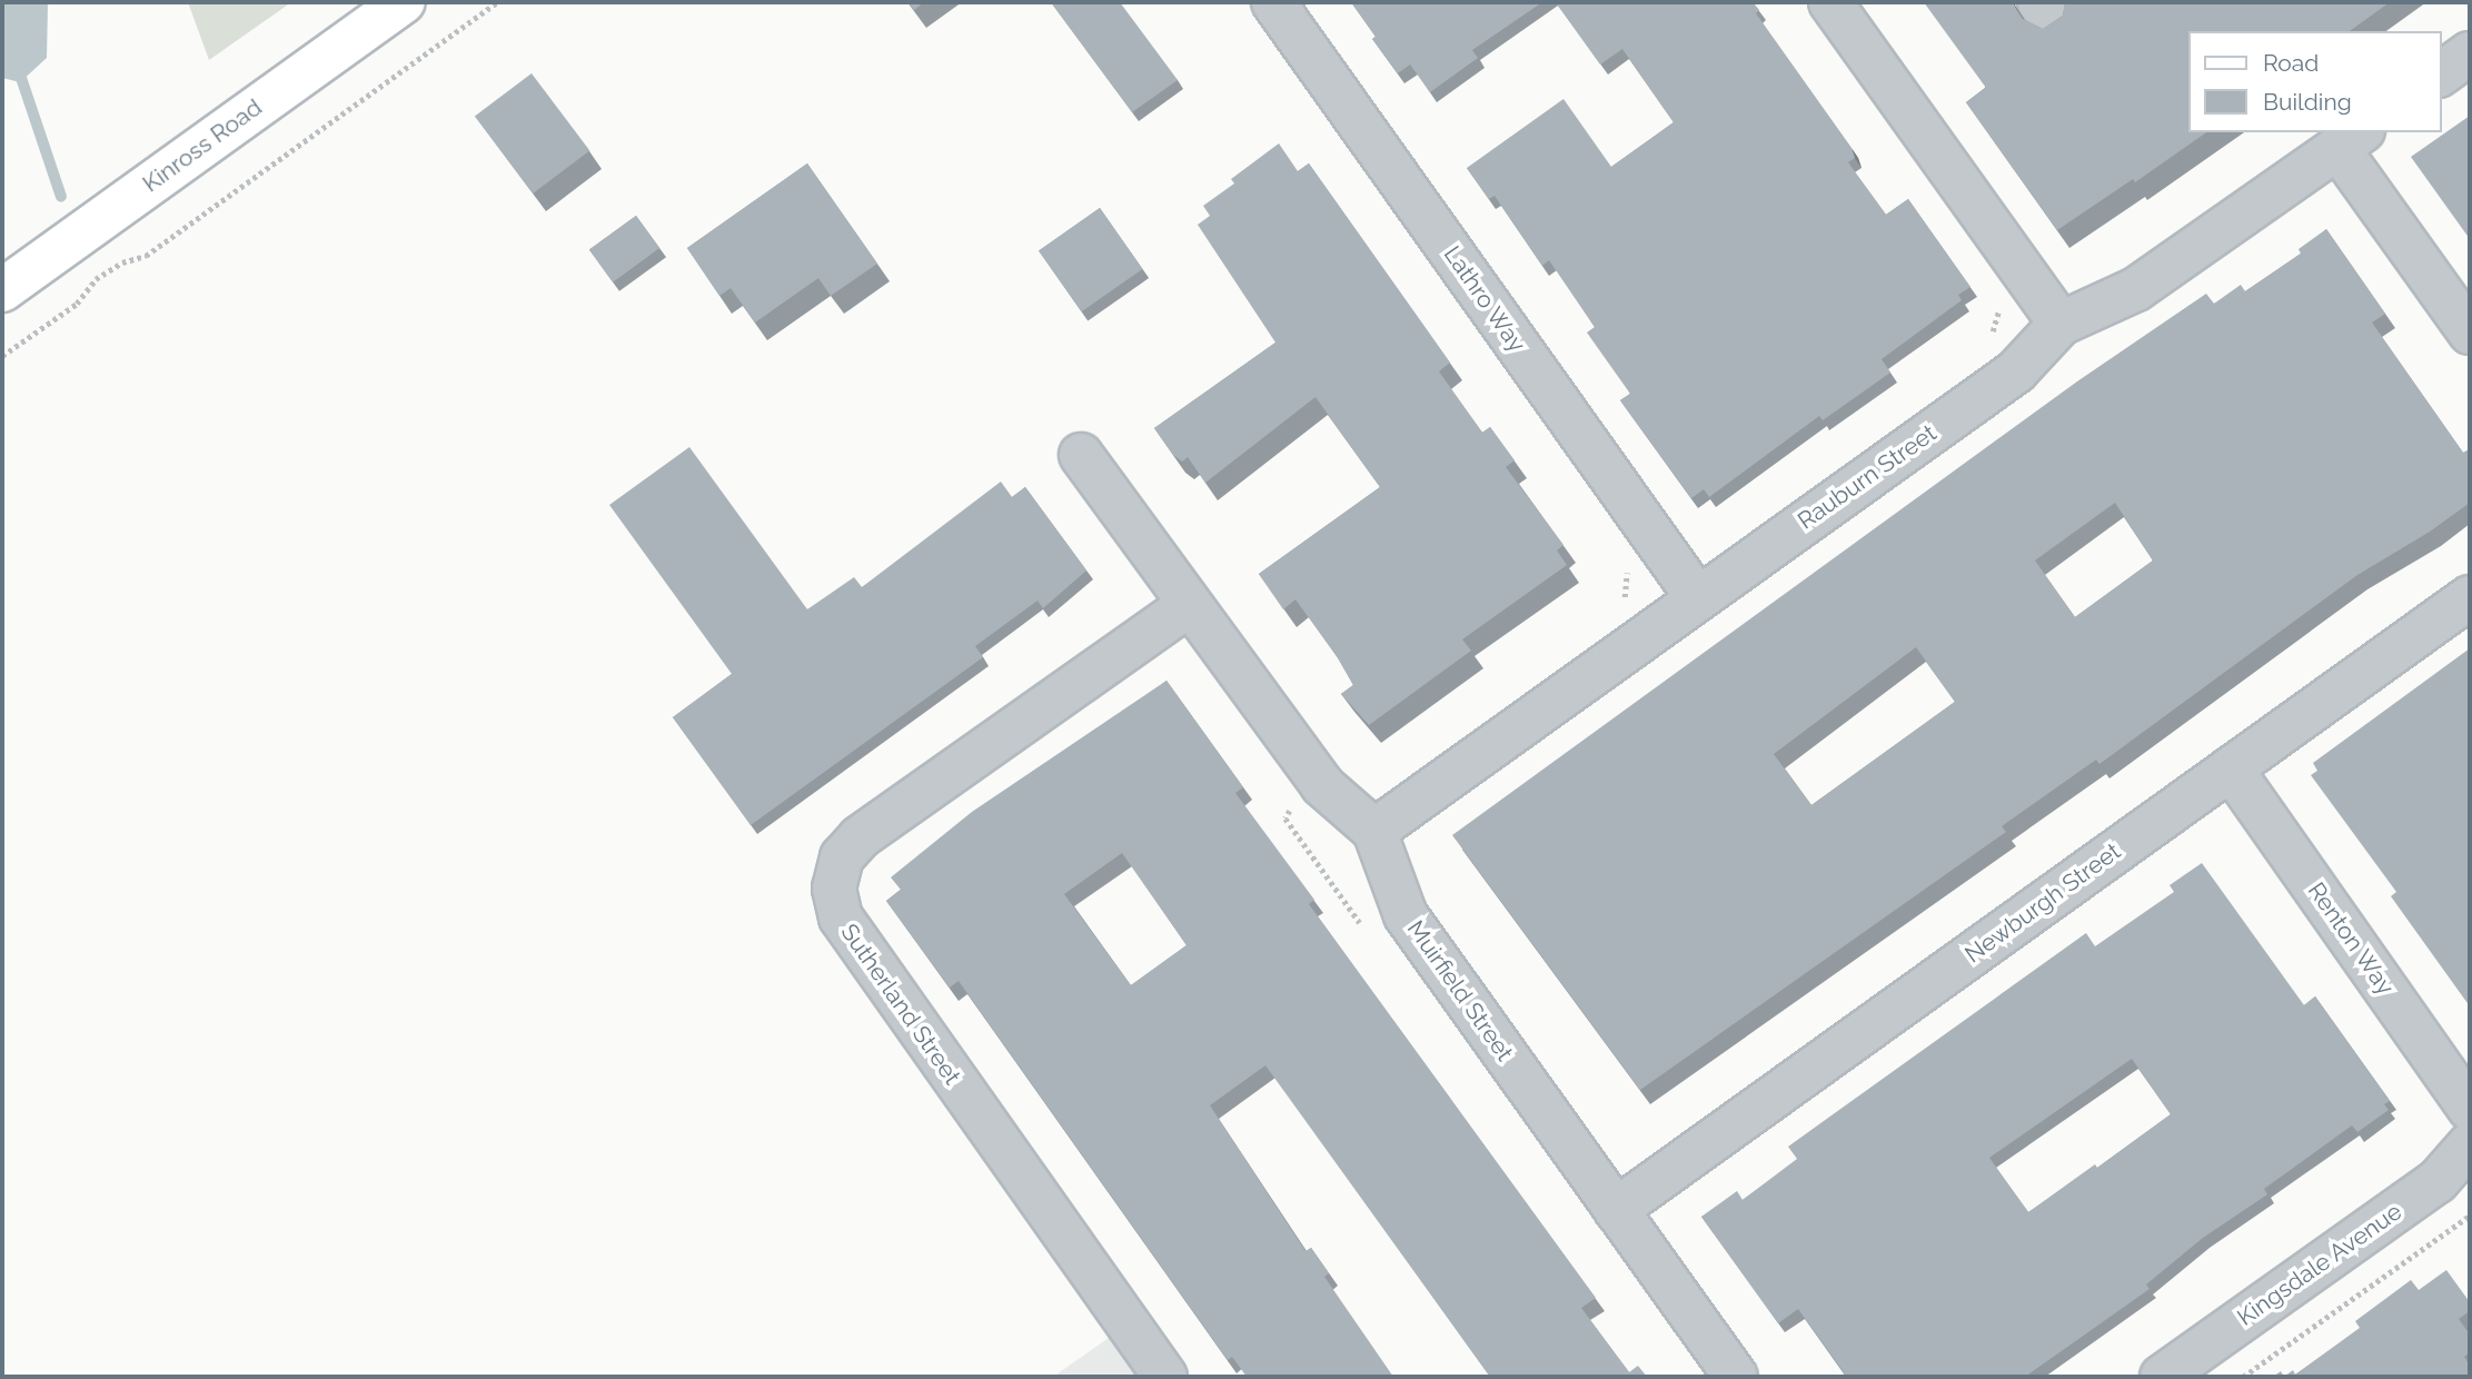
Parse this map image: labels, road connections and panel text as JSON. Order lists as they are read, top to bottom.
{
  "streets": {
    "street": [
      "Kinross Road",
      "Lathro Way",
      "Rauburn Street",
      "Newburgh Street",
      "Renton Way",
      "Muirfield Street",
      "Sutherland Street",
      "Kingsdale Avenue"
    ]
  },
  "crossings": [
    ["Lathro Way", "Rauburn Street"],
    ["Rauburn Street", "Muirfield Street"],
    ["Newburgh Street", "Renton Way"],
    ["Newburgh Street", "Muirfield Street"],
    ["Muirfield Street", "Sutherland Street"]
  ],
  "legend": ["Road", "Building"]
}
